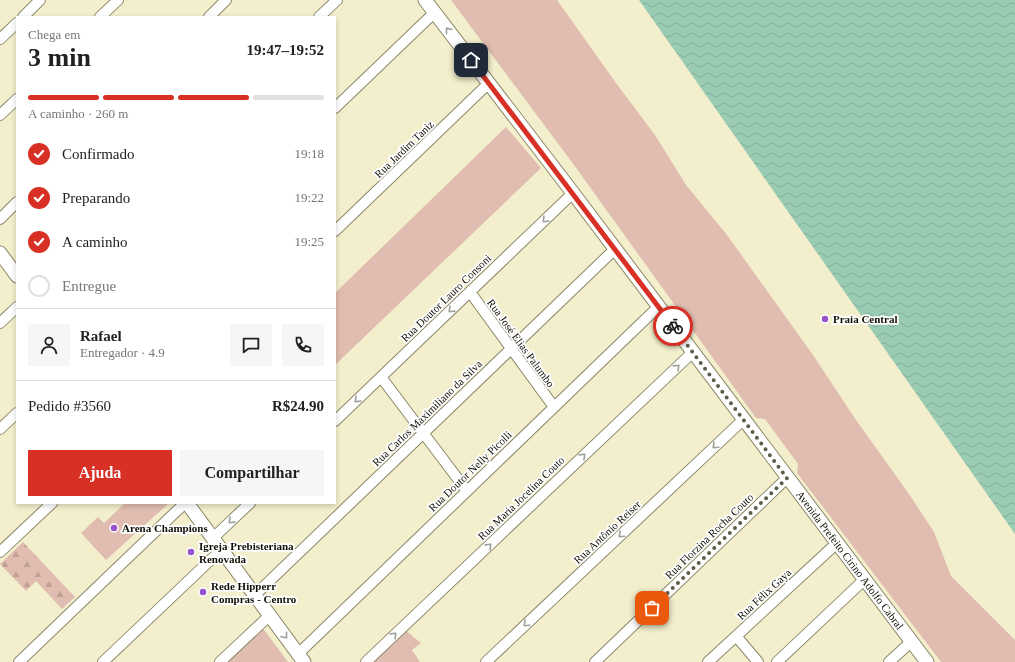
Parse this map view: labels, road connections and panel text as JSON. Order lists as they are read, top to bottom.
{
  "streets": {
    "main road": ["Avenida Prefeito Cirino Adolfo Cabral"],
    "street": [
      "Rua Jardim Taniz",
      "Rua Doutor Lauro Consoni",
      "Rua José Elias Palumbo",
      "Rua Carlos Maximiliano da Silva",
      "Rua Doutor Nelly Picolli",
      "Rua Maria Jocelina Couto",
      "Rua Antônio Reiser",
      "Rua Florzina Rocha Couto",
      "Rua Félix Gaya"
    ]
  },
  "crossings": [
    ["Rua Jardim Taniz", "Avenida Prefeito Cirino Adolfo Cabral"],
    ["Rua Doutor Lauro Consoni", "Rua José Elias Palumbo"],
    ["Rua Doutor Lauro Consoni", "Avenida Prefeito Cirino Adolfo Cabral"],
    ["Rua José Elias Palumbo", "Rua Carlos Maximiliano da Silva"],
    ["Rua José Elias Palumbo", "Rua Doutor Nelly Picolli"],
    ["Rua Carlos Maximiliano da Silva", "Avenida Prefeito Cirino Adolfo Cabral"],
    ["Rua Doutor Nelly Picolli", "Avenida Prefeito Cirino Adolfo Cabral"],
    ["Rua Maria Jocelina Couto", "Avenida Prefeito Cirino Adolfo Cabral"],
    ["Rua Antônio Reiser", "Avenida Prefeito Cirino Adolfo Cabral"],
    ["Rua Florzina Rocha Couto", "Avenida Prefeito Cirino Adolfo Cabral"],
    ["Avenida Prefeito Cirino Adolfo Cabral", "Rua Félix Gaya"]
  ],
  "one_way": ["Rua Doutor Lauro Consoni", "Rua Maria Jocelina Couto", "Rua Antônio Reiser"],
  "places": [
    "Praia Central",
    "Arena Champions",
    "Igreja Prebisteriana Renovada",
    "Rede Hipperr Compras - Centro"
  ],
  "page": {
    "heading": ["3 min", "Chega em", "19:47–19:52"],
    "panel": [
      "Rafael",
      "Entregador · 4.9",
      "Pedido #3560",
      "R$24.90"
    ],
    "bar": "A caminho · 260 m",
    "list": [
      ["Confirmado", "19:18"],
      ["Preparando", "19:22"],
      ["A caminho", "19:25"],
      "Entregue"
    ],
    "buttons": ["Ajuda", "Compartilhar"]
  }
}
